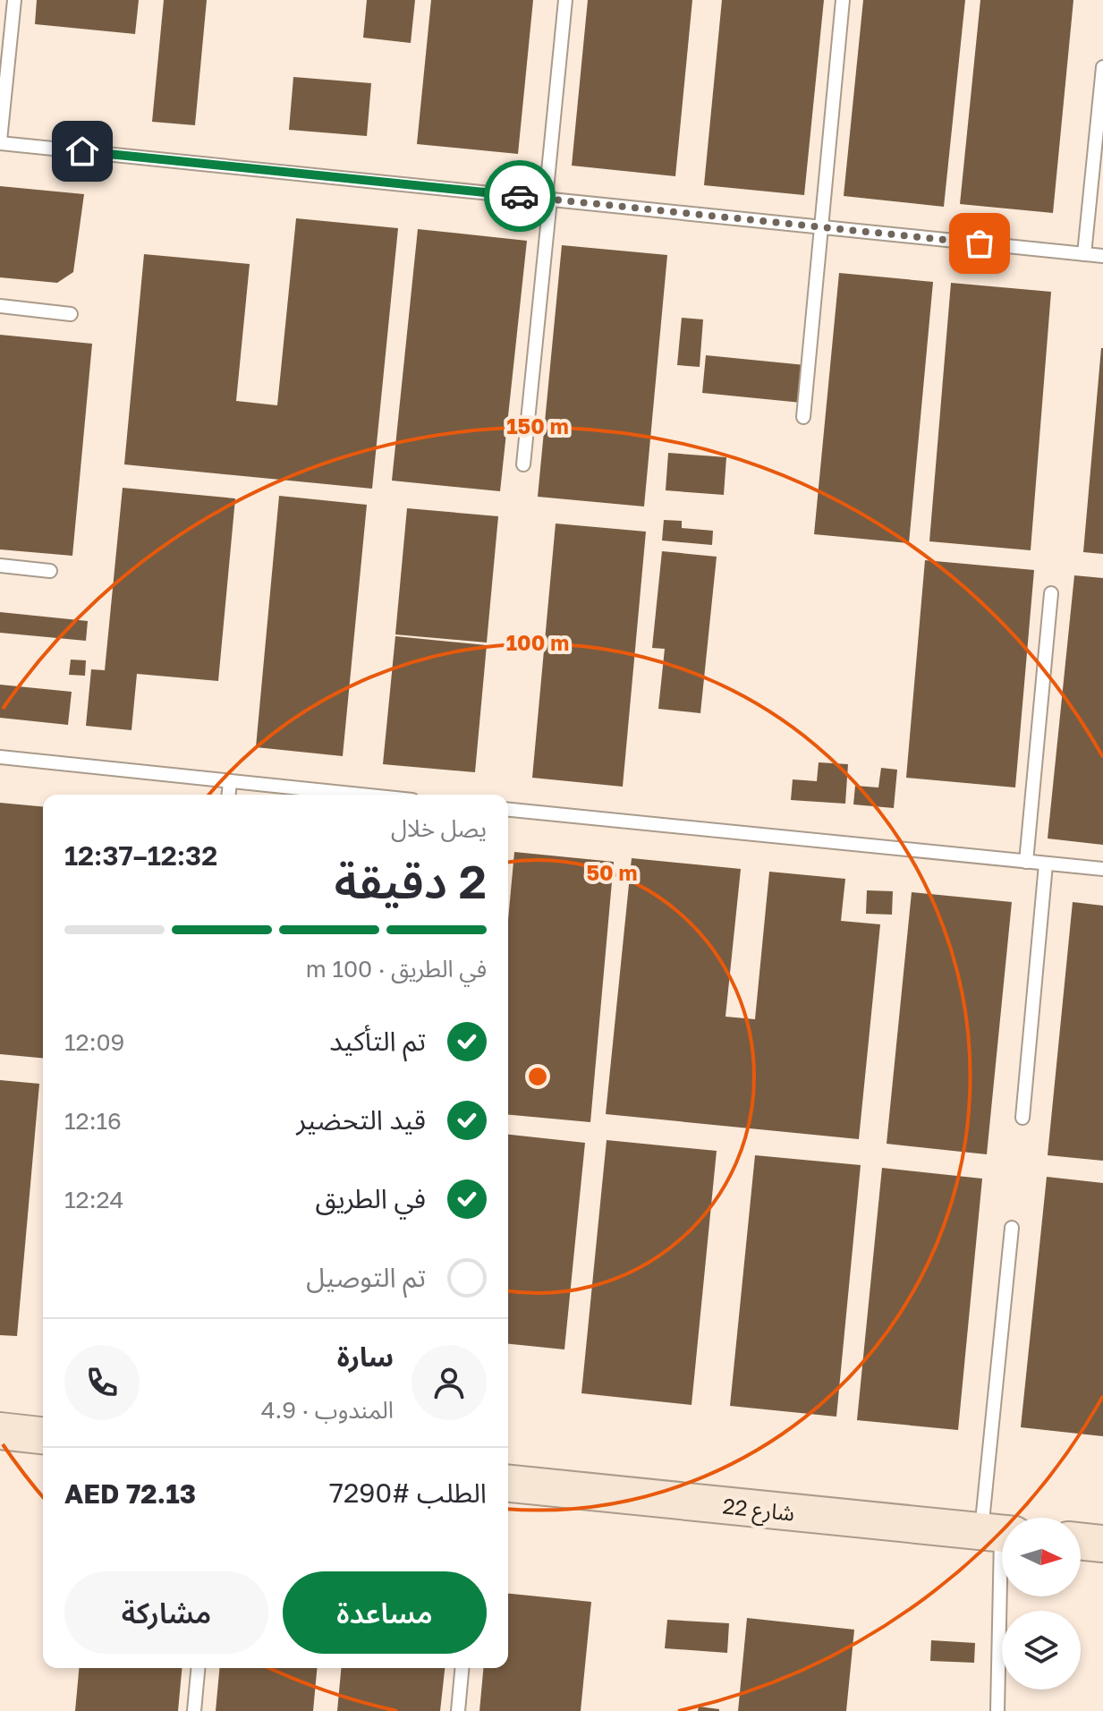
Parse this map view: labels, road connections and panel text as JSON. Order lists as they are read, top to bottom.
{
  "streets": {
    "street": ["شارع 22"]
  },
  "north": "right",
  "page": {
    "heading": ["2 دقيقة", "يصل خلال", "12:32–12:37"],
    "panel": [
      "سارة",
      "المندوب · 4.9",
      "الطلب #7290",
      "AED 72.13"
    ],
    "bar": "في الطريق · 100 m",
    "list": [
      ["تم التأكيد", "12:09"],
      ["قيد التحضير", "12:16"],
      ["في الطريق", "12:24"],
      "تم التوصيل"
    ],
    "buttons": ["مساعدة", "مشاركة"]
  },
  "rings": ["150 m", "100 m", "50 m"]
}
